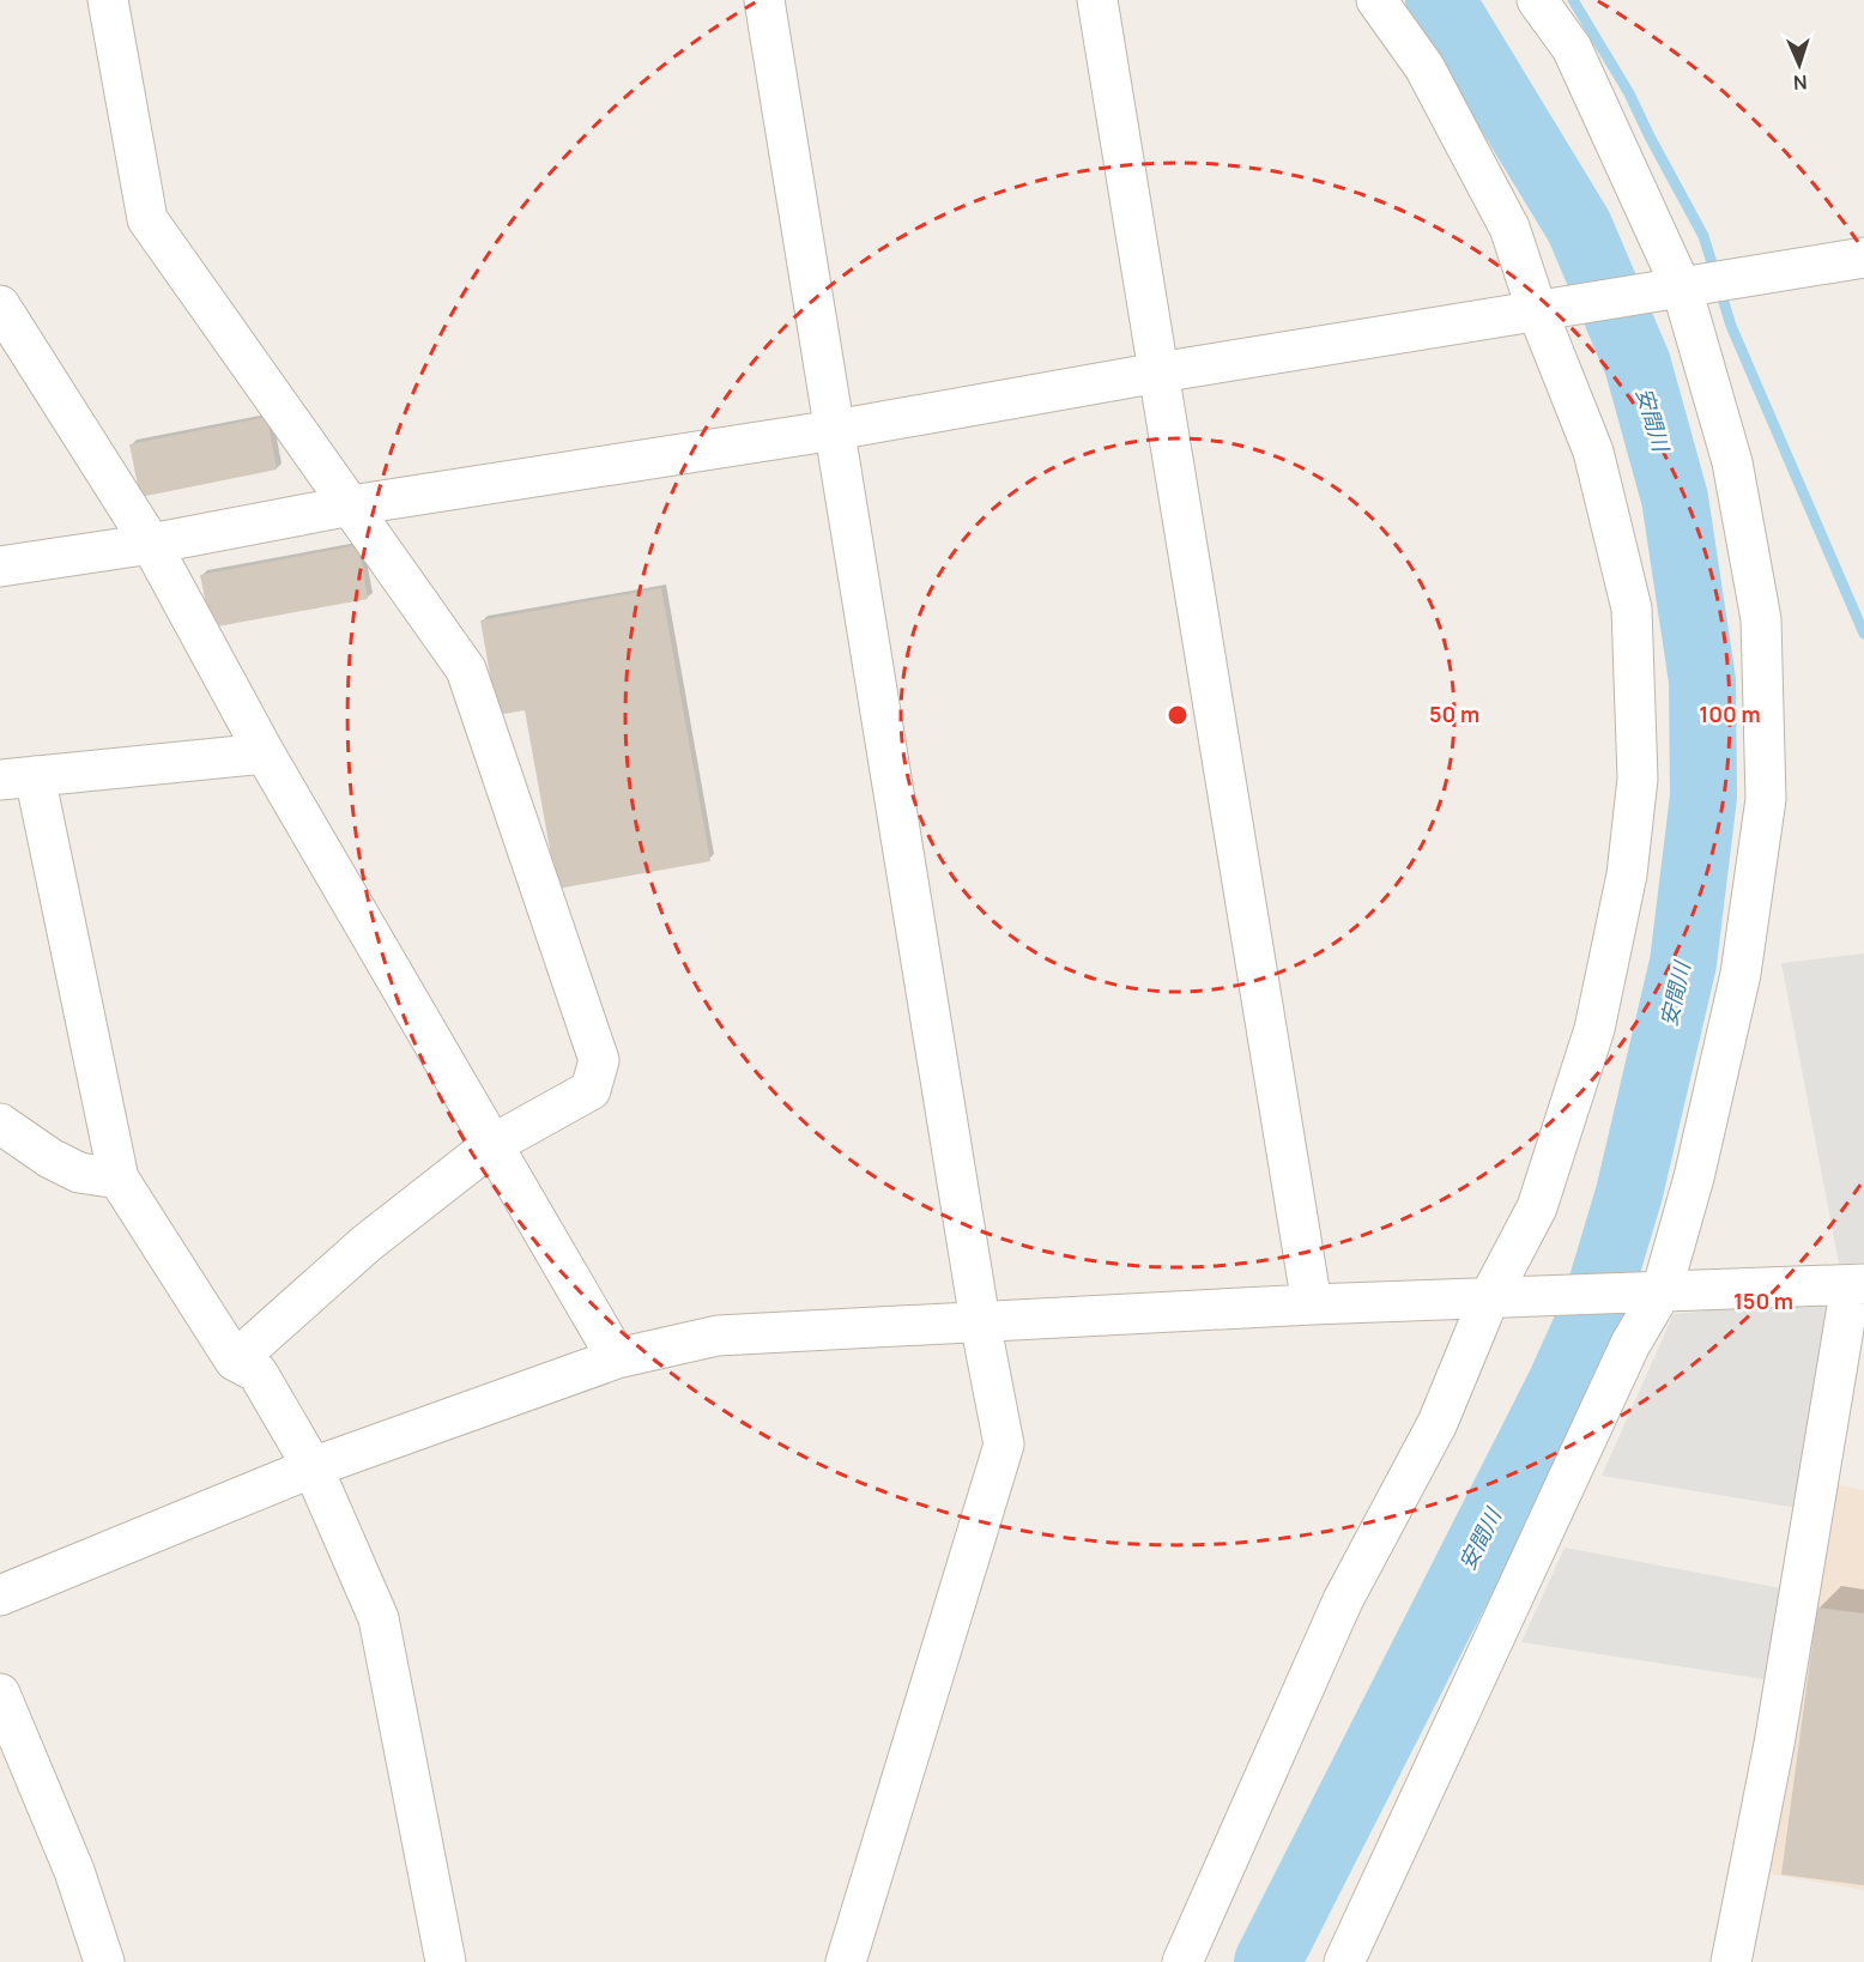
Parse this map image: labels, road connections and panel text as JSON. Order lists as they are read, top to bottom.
{
  "water": ["安間川"],
  "north": "bottom",
  "rings": ["50 m", "100 m", "150 m"]
}
